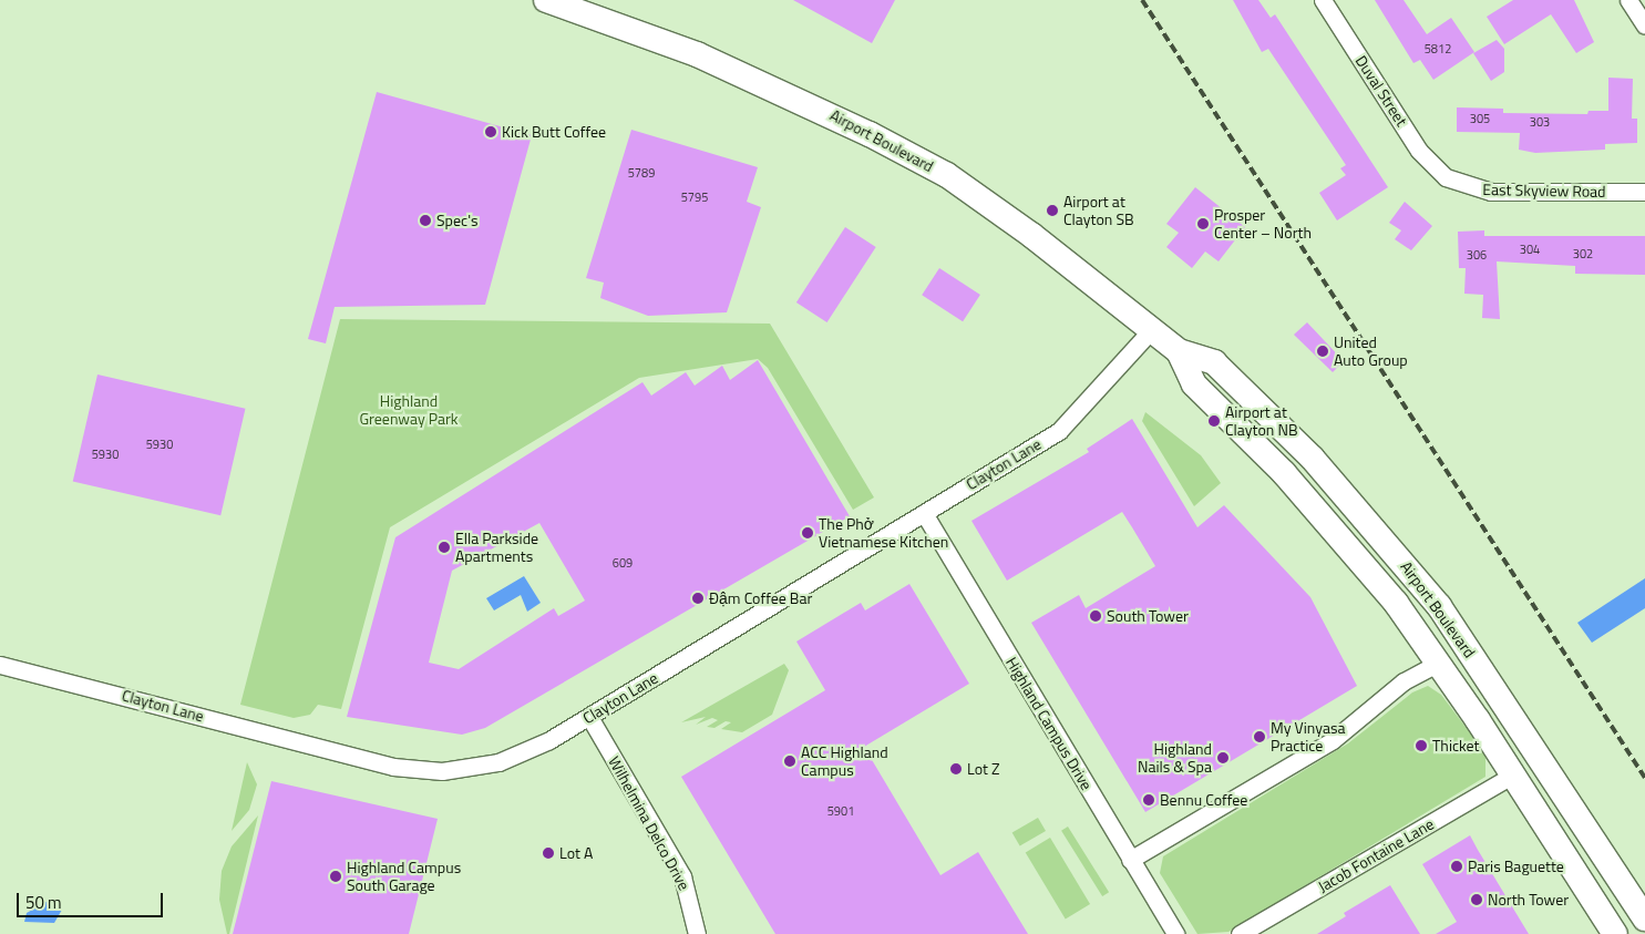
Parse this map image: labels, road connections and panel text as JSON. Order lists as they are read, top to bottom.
{
  "streets": {
    "main road": ["Airport Boulevard"],
    "street": [
      "Duval Street",
      "East Skyview Road",
      "Clayton Lane",
      "Highland Campus Drive",
      "Wilhelmina Delco Drive",
      "Jacob Fontaine Lane"
    ]
  },
  "crossings": [
    ["Duval Street", "East Skyview Road"],
    ["Airport Boulevard", "Clayton Lane"],
    ["Airport Boulevard", "Jacob Fontaine Lane"],
    ["Clayton Lane", "Highland Campus Drive"],
    ["Clayton Lane", "Wilhelmina Delco Drive"]
  ],
  "parks": ["Highland Greenway Park"],
  "places": [
    "Kick Butt Coffee",
    "Airport at Clayton SB",
    "Spec's",
    "Prosper Center – North",
    "United Auto Group",
    "Airport at Clayton NB",
    "The Phở Vietnamese Kitchen",
    "Ella Parkside Apartments",
    "Đậm Coffee Bar",
    "South Tower",
    "My Vinyasa Practice",
    "Thicket",
    "Highland Nails & Spa",
    "ACC Highland Campus",
    "Lot Z",
    "Bennu Coffee",
    "Lot A",
    "Paris Baguette",
    "Highland Campus South Garage",
    "North Tower"
  ],
  "house_numbers": [
    "5812",
    "305",
    "303",
    "5789",
    "5795",
    "304",
    "302",
    "306",
    "5930",
    "5930",
    "609",
    "5901"
  ],
  "scale_bar": "50 m"
}
